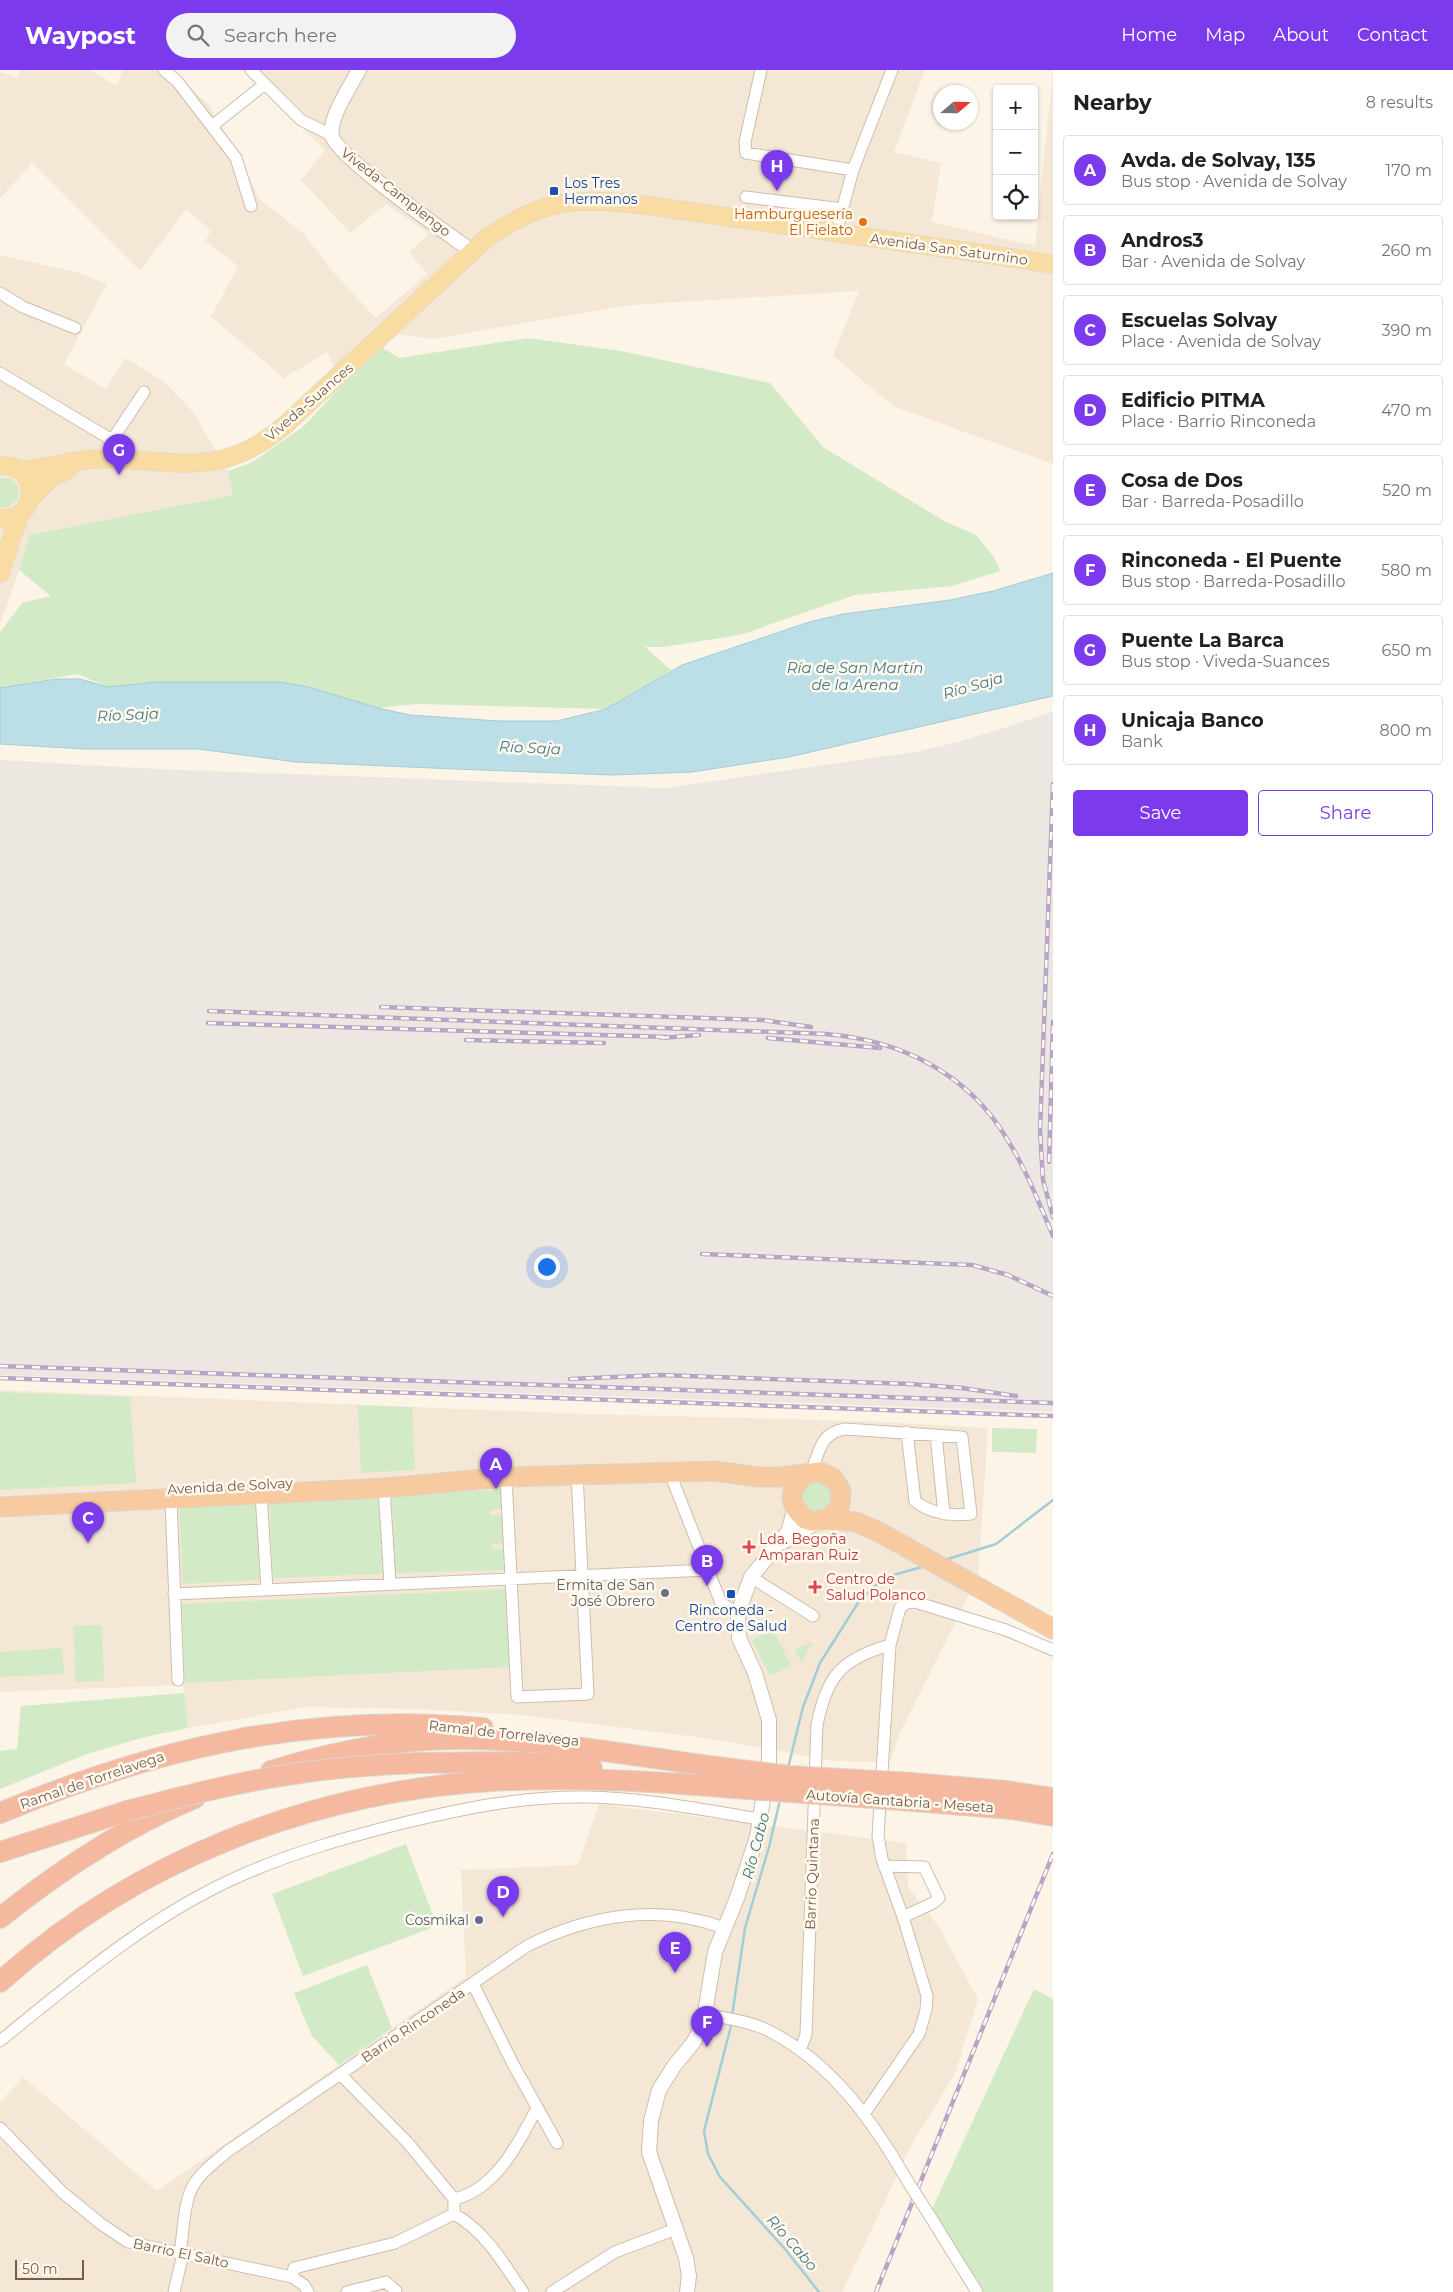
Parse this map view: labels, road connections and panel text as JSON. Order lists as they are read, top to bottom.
{
  "streets": {
    "highway": ["Avenida de Solvay", "Ramal de Torrelavega", "Autovía Cantabria - Meseta"],
    "main road": ["Avenida San Saturnino", "Viveda-Suances"],
    "street": [
      "Viveda-Camplengo",
      "Barrio Quintana",
      "Barrio Rinconeda",
      "Barrio El Salto"
    ]
  },
  "crossings": [
    ["Viveda-Camplengo", "Avenida San Saturnino"],
    ["Viveda-Camplengo", "Viveda-Suances"],
    ["Avenida San Saturnino", "Viveda-Suances"],
    ["Ramal de Torrelavega", "Autovía Cantabria - Meseta"],
    ["Barrio Rinconeda", "Barrio El Salto"]
  ],
  "water": ["Ría de San Martín de la Arena", "Río Saja", "Río Cabo"],
  "places": {
    "transit": ["Los Tres Hermanos", "Rinconeda - Centro de Salud"],
    "other": ["Hamburguesería El Fielato", "Ermita de San José Obrero", "Cosmikal"],
    "health": ["Lda. Begoña Amparan Ruiz", "Centro de Salud Polanco"]
  },
  "scale_bar": "50 m",
  "north": "right",
  "page": {
    "header": "Waypost",
    "search": "Search here",
    "nav": [
      "Home",
      "Map",
      "About",
      "Contact"
    ],
    "heading": ["Nearby", "8 results"],
    "map_buttons": ["+", "−"],
    "list": [
      {
        "mark": "A",
        "name": "Avda. de Solvay, 135",
        "note": "Bus stop · Avenida de Solvay",
        "value": "170 m"
      },
      {
        "mark": "B",
        "name": "Andros3",
        "note": "Bar · Avenida de Solvay",
        "value": "260 m"
      },
      {
        "mark": "C",
        "name": "Escuelas Solvay",
        "note": "Place · Avenida de Solvay",
        "value": "390 m"
      },
      {
        "mark": "D",
        "name": "Edificio PITMA",
        "note": "Place · Barrio Rinconeda",
        "value": "470 m"
      },
      {
        "mark": "E",
        "name": "Cosa de Dos",
        "note": "Bar · Barreda-Posadillo",
        "value": "520 m"
      },
      {
        "mark": "F",
        "name": "Rinconeda - El Puente",
        "note": "Bus stop · Barreda-Posadillo",
        "value": "580 m"
      },
      {
        "mark": "G",
        "name": "Puente La Barca",
        "note": "Bus stop · Viveda-Suances",
        "value": "650 m"
      },
      {
        "mark": "H",
        "name": "Unicaja Banco",
        "note": "Bank",
        "value": "800 m"
      }
    ],
    "pins": [
      "H",
      "G",
      "A",
      "C",
      "B",
      "D",
      "E",
      "F"
    ],
    "buttons": ["Save", "Share"],
    "scale": "50 m"
  }
}
